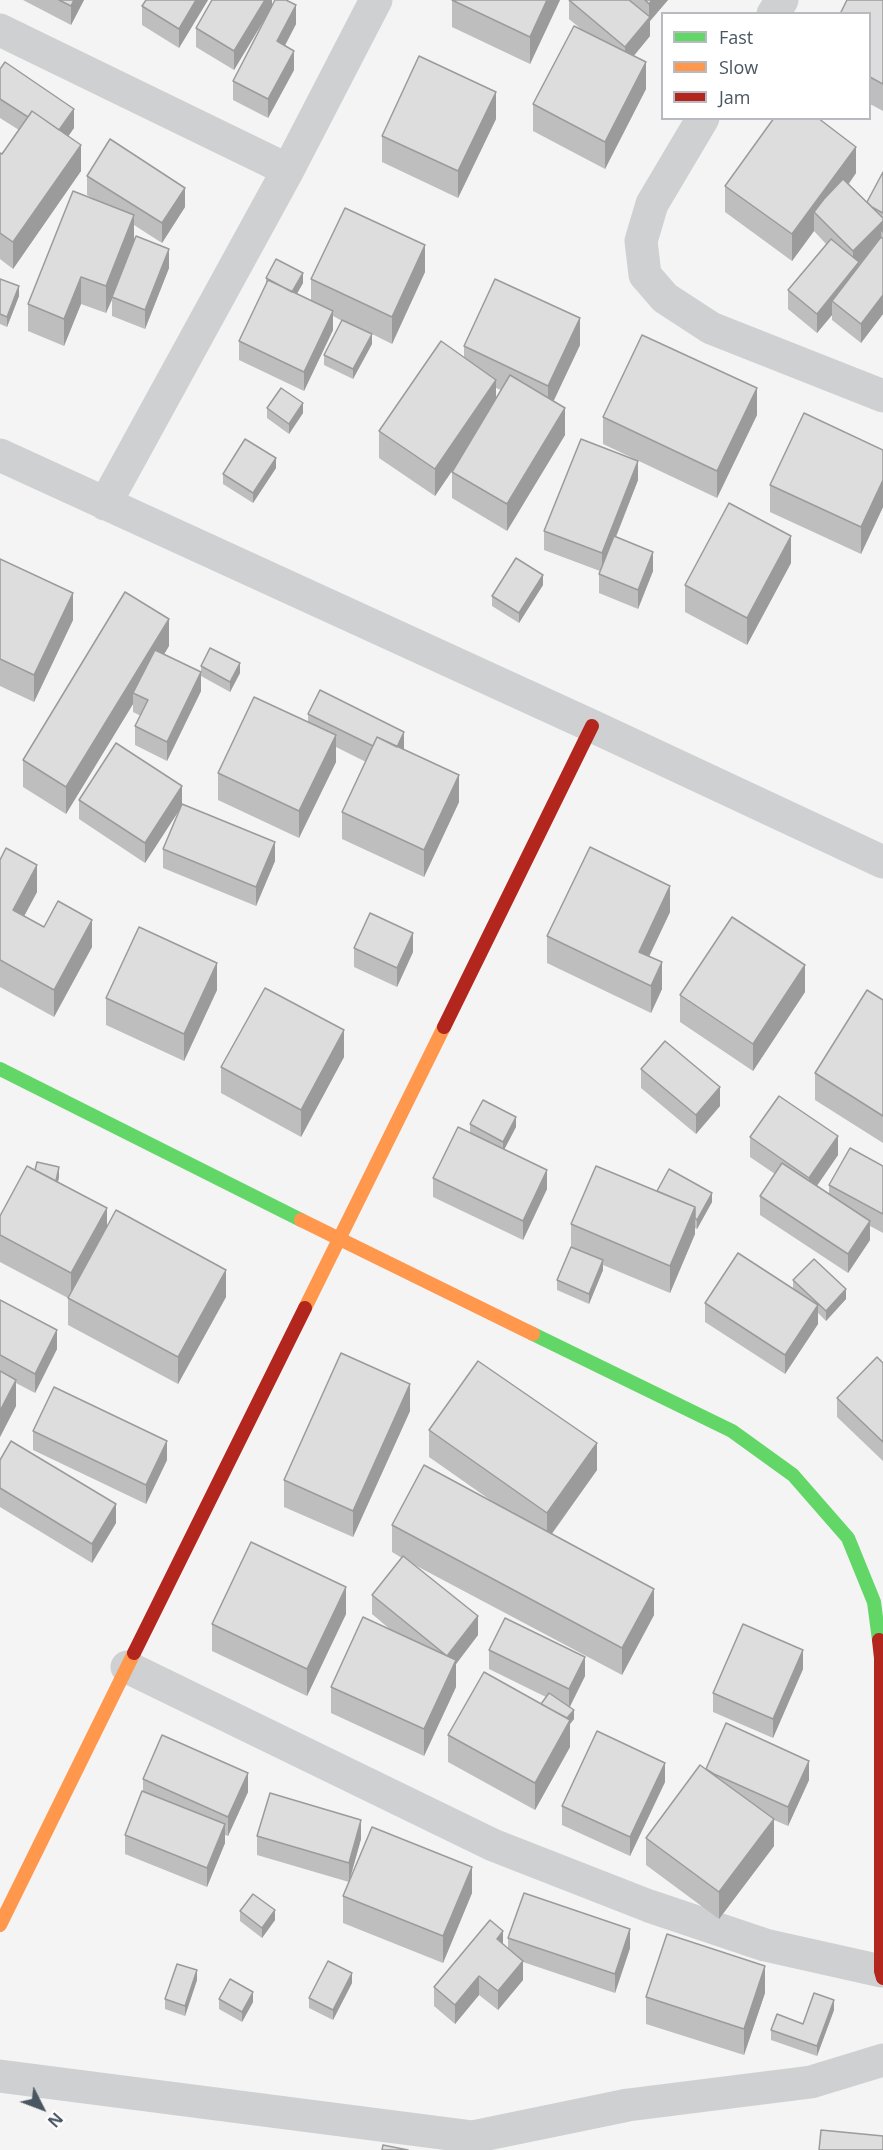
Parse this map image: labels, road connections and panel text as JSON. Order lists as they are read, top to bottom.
{
  "legend": ["Fast", "Slow", "Jam"],
  "north": "bottom right"
}
